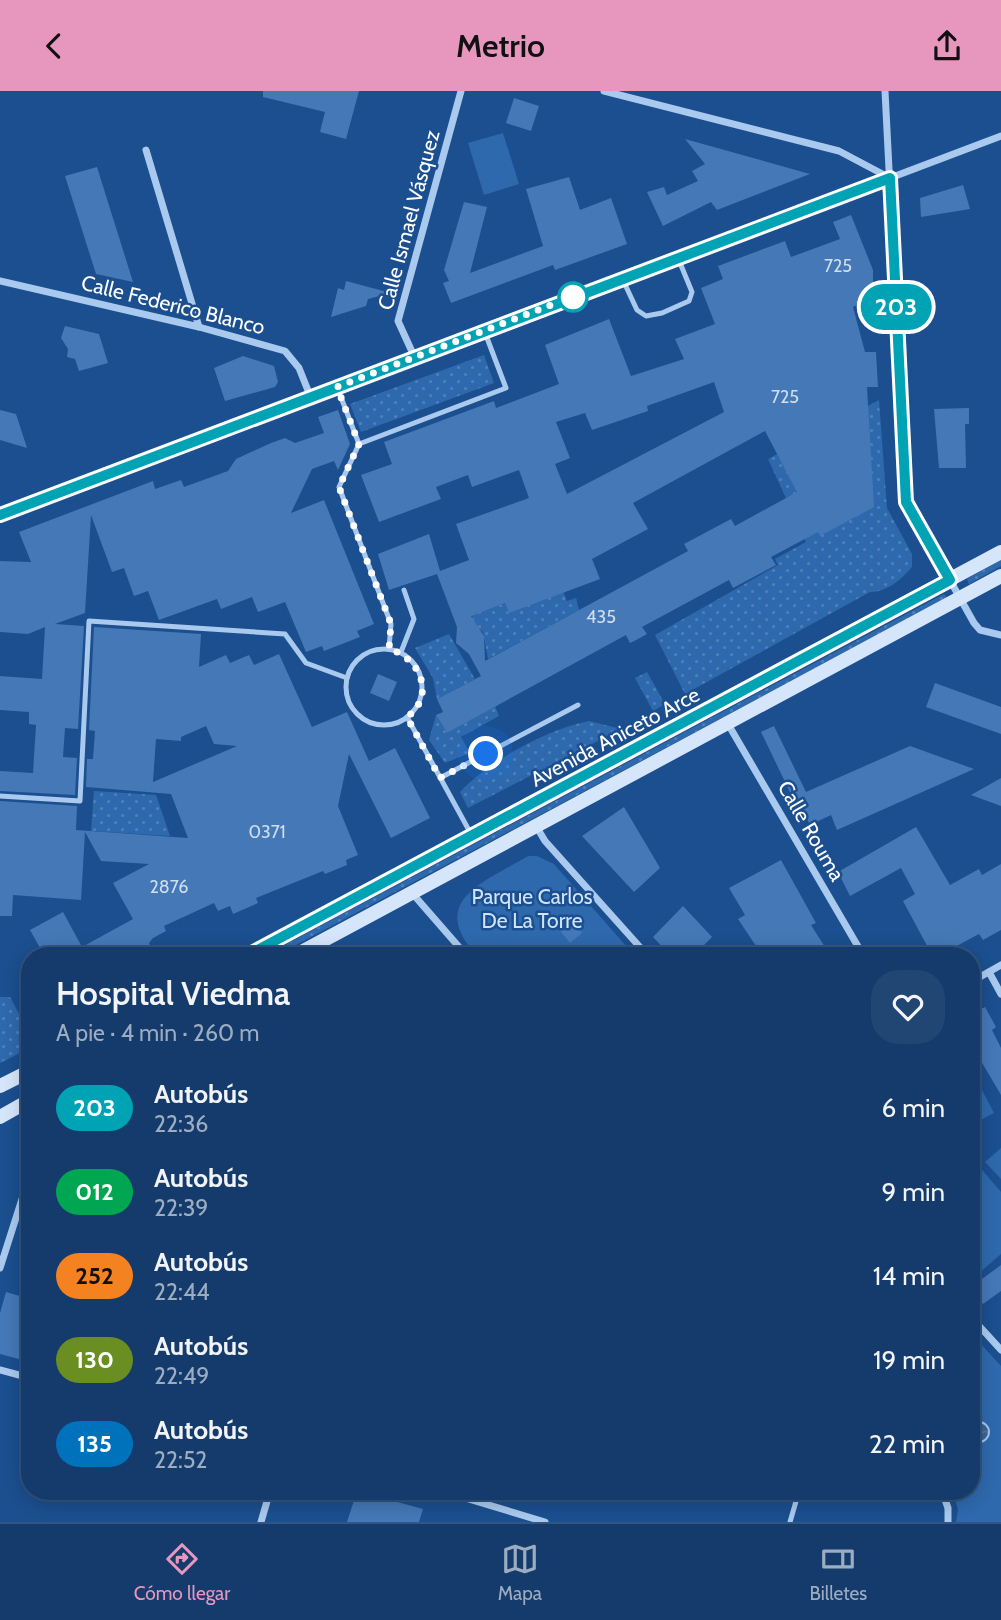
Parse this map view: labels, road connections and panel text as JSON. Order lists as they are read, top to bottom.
{
  "streets": {
    "main road": ["Avenida Aniceto Arce"],
    "street": ["Calle Ismael Vásquez", "Calle Federico Blanco", "Calle Rouma"]
  },
  "crossings": [
    ["Avenida Aniceto Arce", "Calle Rouma"]
  ],
  "parks": ["Parque Carlos De La Torre"],
  "lines": ["bus line 203"],
  "house_numbers": [
    "725",
    "725",
    "435",
    "0371",
    "2876"
  ],
  "page": {
    "header": "Metrio",
    "on_map": "203",
    "heading": ["Hospital Viedma", "A pie · 4 min · 260 m"],
    "list": [
      {
        "mark": "203",
        "name": "Autobús",
        "note": "22:36",
        "value": "6 min"
      },
      {
        "mark": "012",
        "name": "Autobús",
        "note": "22:39",
        "value": "9 min"
      },
      {
        "mark": "252",
        "name": "Autobús",
        "note": "22:44",
        "value": "14 min"
      },
      {
        "mark": "130",
        "name": "Autobús",
        "note": "22:49",
        "value": "19 min"
      },
      {
        "mark": "135",
        "name": "Autobús",
        "note": "22:52",
        "value": "22 min"
      }
    ],
    "tabs": ["Cómo llegar", "Mapa", "Billetes"]
  }
}
